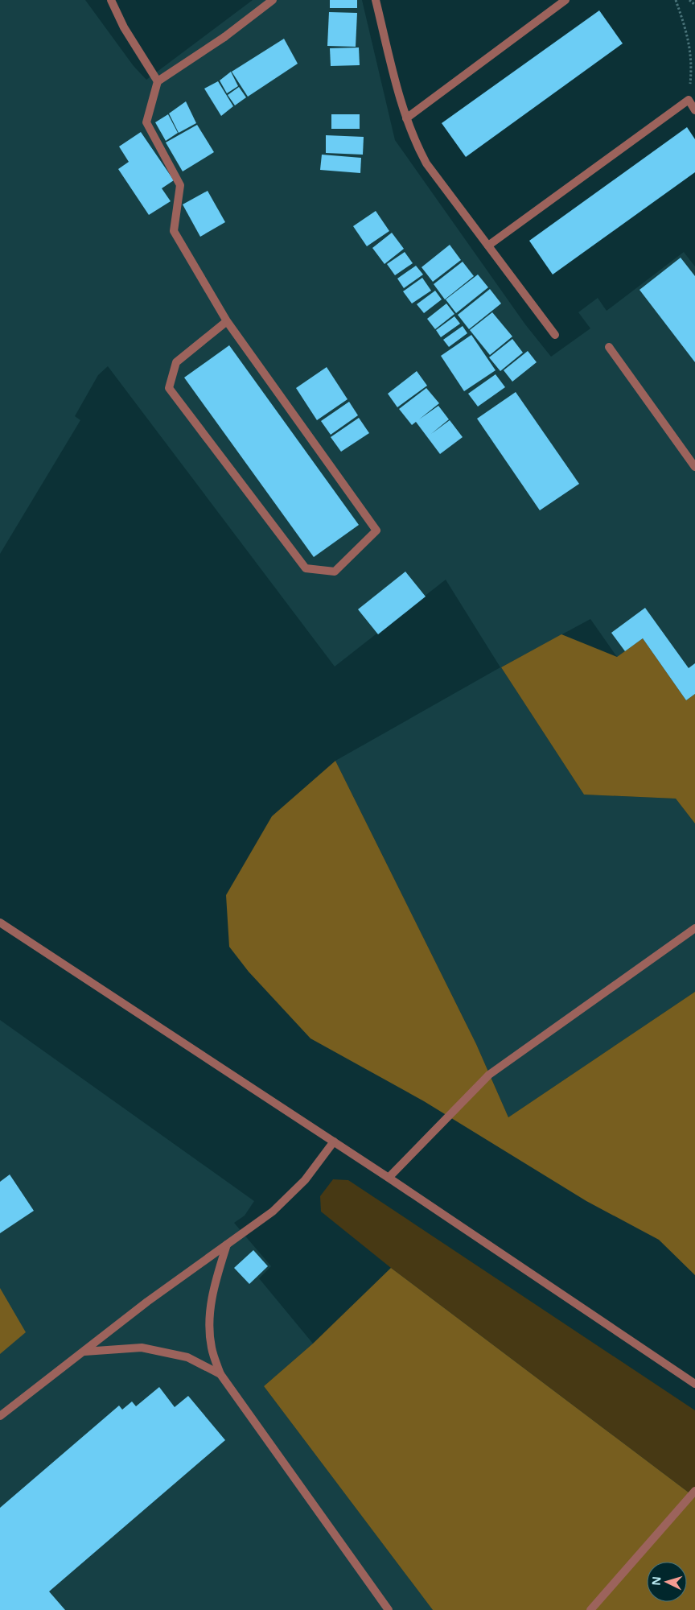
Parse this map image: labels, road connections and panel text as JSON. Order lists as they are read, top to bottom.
{
  "north": "left"
}
